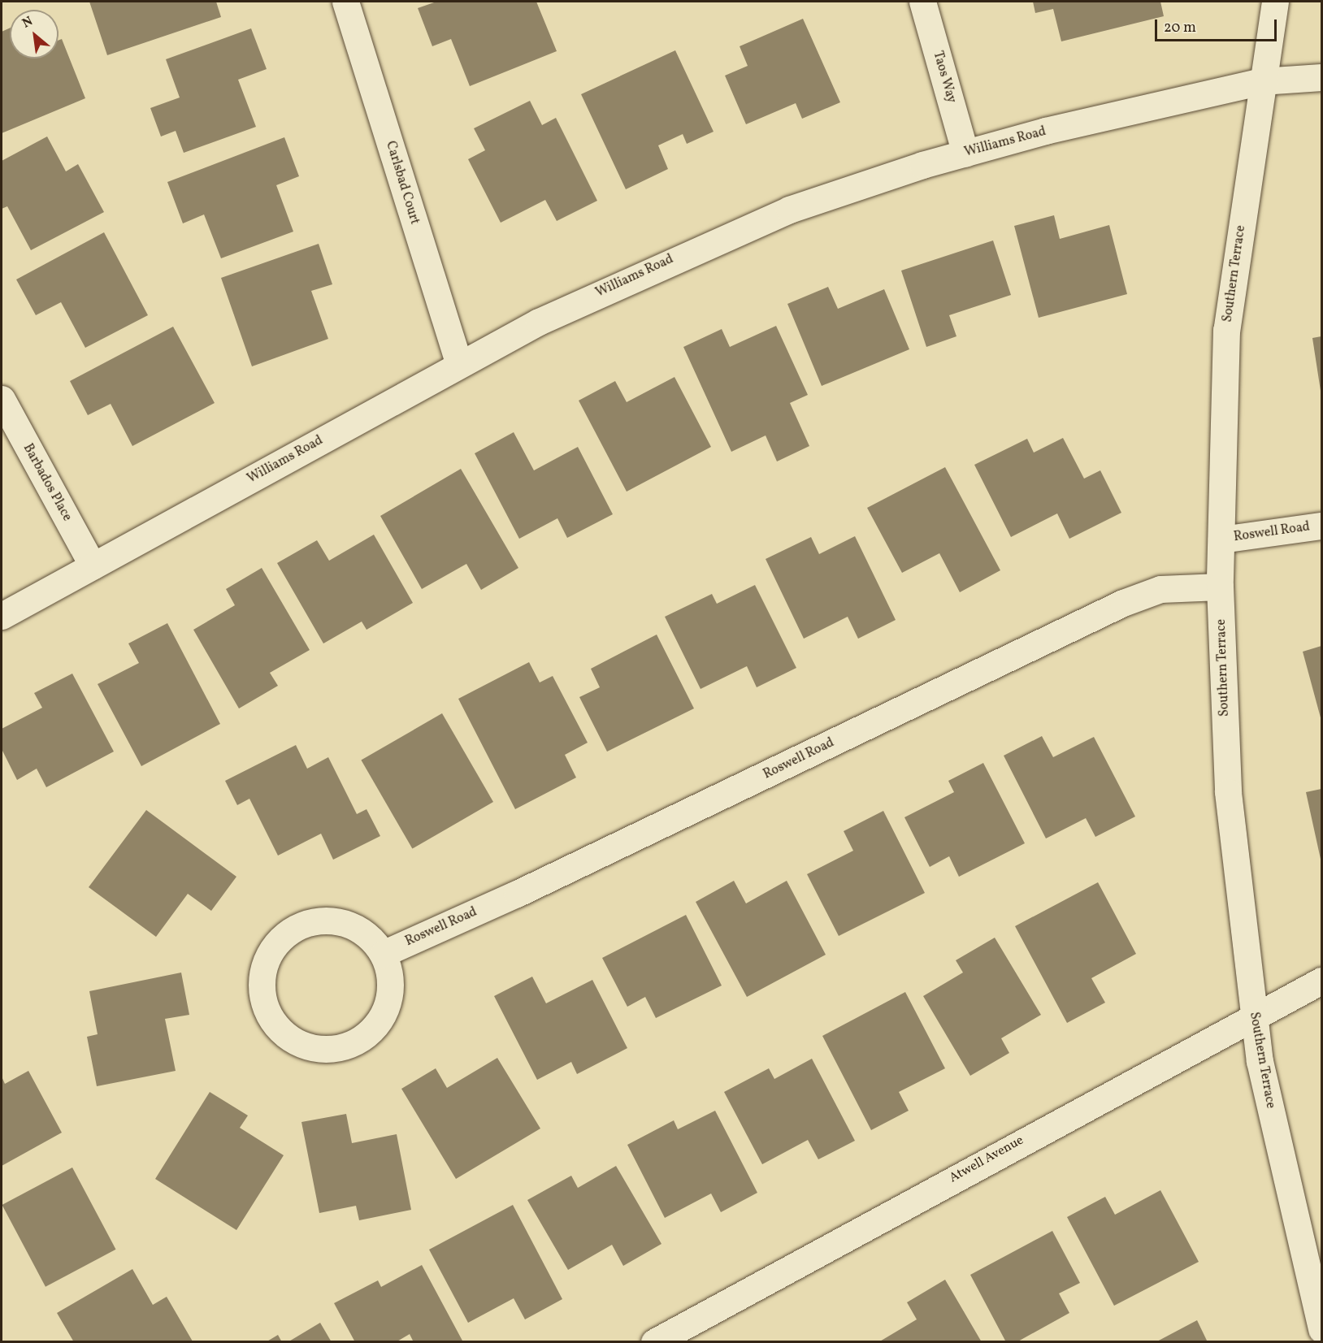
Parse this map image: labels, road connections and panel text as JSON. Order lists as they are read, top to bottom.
{
  "streets": {
    "street": [
      "Taos Way",
      "Williams Road",
      "Carlsbad Court",
      "Southern Terrace",
      "Barbados Place",
      "Roswell Road",
      "Atwell Avenue"
    ]
  },
  "crossings": [
    ["Taos Way", "Williams Road"],
    ["Williams Road", "Carlsbad Court"],
    ["Williams Road", "Southern Terrace"],
    ["Williams Road", "Barbados Place"],
    ["Southern Terrace", "Roswell Road"],
    ["Southern Terrace", "Atwell Avenue"]
  ],
  "scale_bar": "20 m",
  "north": "top left"
}
